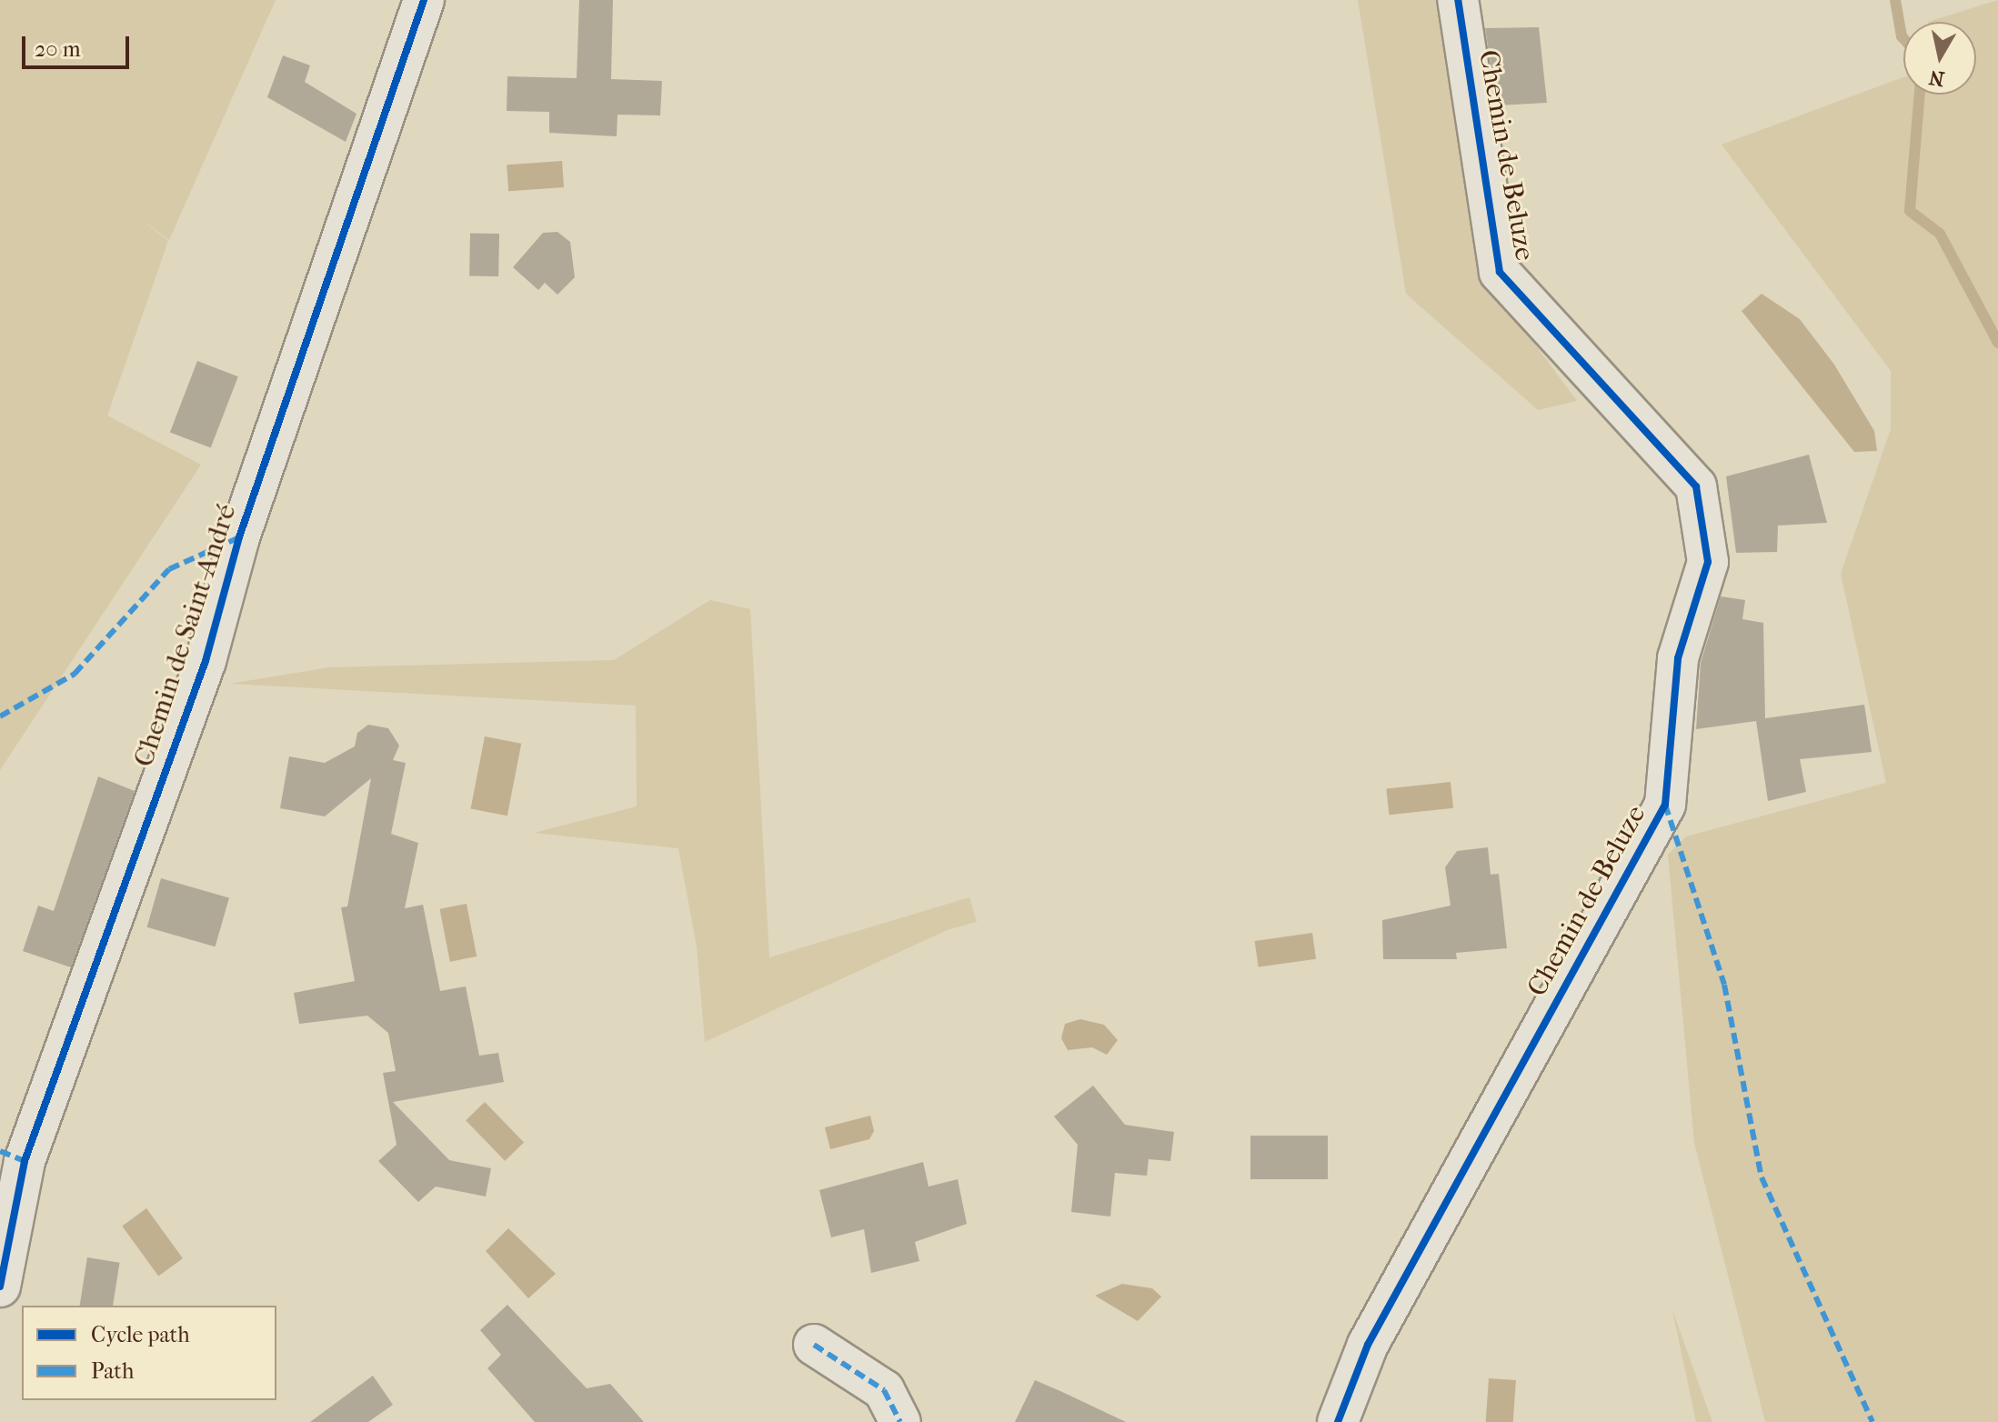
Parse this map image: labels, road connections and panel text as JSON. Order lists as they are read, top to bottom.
{
  "streets": {
    "street": ["Chemin de Beluze", "Chemin de Saint-André"]
  },
  "legend": ["Cycle path", "Path"],
  "scale_bar": "20 m",
  "north": "bottom"
}
